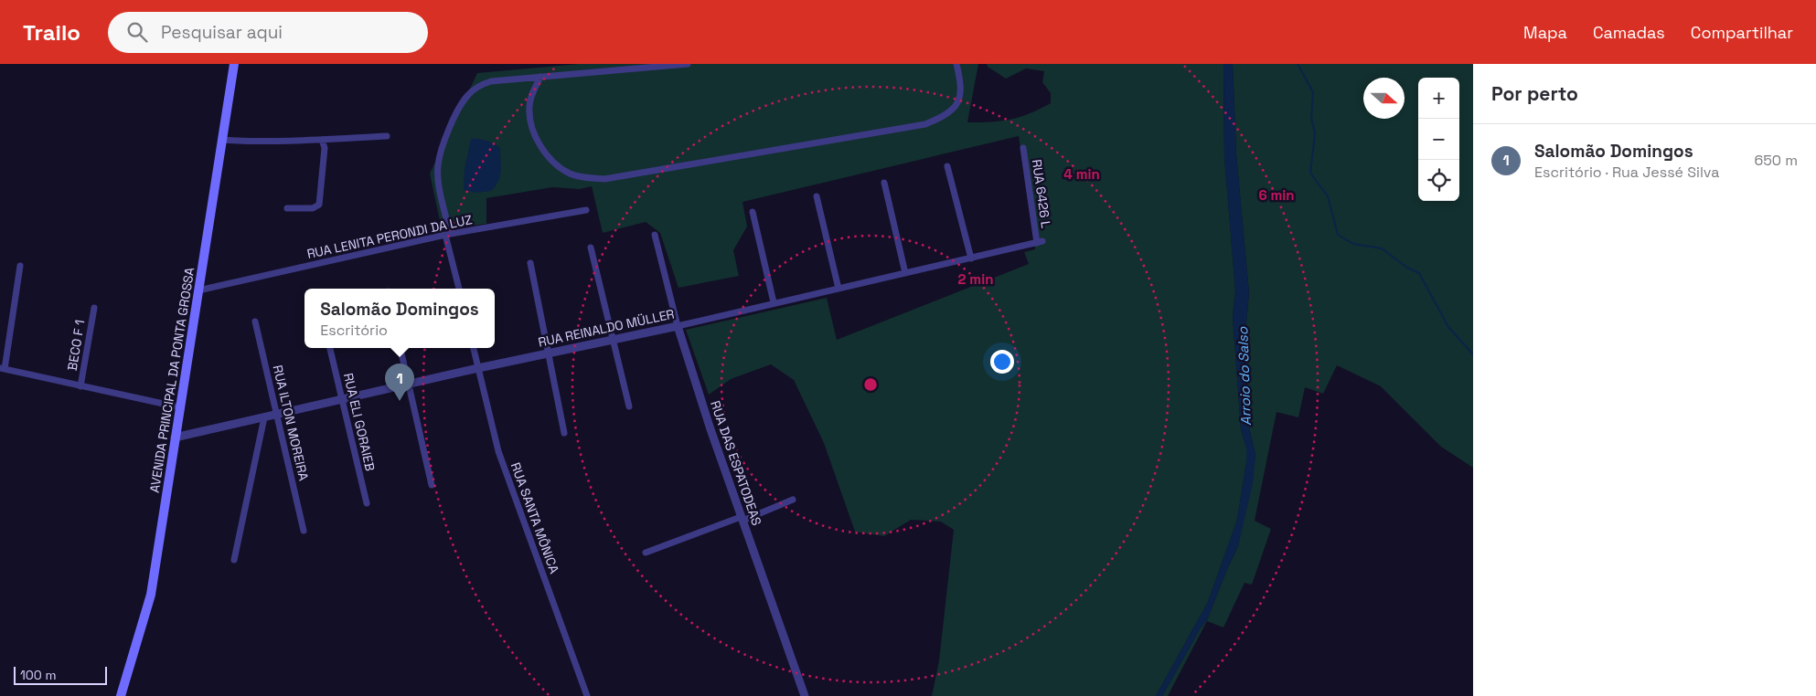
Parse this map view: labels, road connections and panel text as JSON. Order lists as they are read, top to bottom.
{
  "streets": {
    "main road": ["AVENIDA PRINCIPAL DA PONTA GROSSA"],
    "street": [
      "RUA 6426 L",
      "RUA LENITA PERONDI DA LUZ",
      "RUA REINALDO MÜLLER",
      "BECO F 1",
      "RUA ELI GORAIEB",
      "RUA ILTON MOREIRA",
      "RUA DAS ESPATODEAS",
      "RUA SANTA MÔNICA"
    ]
  },
  "crossings": [
    ["RUA 6426 L", "RUA REINALDO MÜLLER"],
    ["RUA LENITA PERONDI DA LUZ", "AVENIDA PRINCIPAL DA PONTA GROSSA"],
    ["RUA REINALDO MÜLLER", "AVENIDA PRINCIPAL DA PONTA GROSSA"],
    ["RUA REINALDO MÜLLER", "RUA ELI GORAIEB"],
    ["RUA REINALDO MÜLLER", "RUA ILTON MOREIRA"],
    ["RUA REINALDO MÜLLER", "RUA DAS ESPATODEAS"],
    ["RUA REINALDO MÜLLER", "RUA SANTA MÔNICA"]
  ],
  "water": ["Arroio do Salso"],
  "scale_bar": "100 m",
  "north": "right",
  "page": {
    "header": "Trailo",
    "search": "Pesquisar aqui",
    "nav": ["Mapa", "Camadas", "Compartilhar"],
    "heading": "Por perto",
    "map_buttons": ["+", "−"],
    "list": [
      {
        "mark": "1",
        "name": "Salomão Domingos",
        "note": "Escritório · Rua Jessé Silva",
        "value": "650 m"
      }
    ],
    "popup": ["Salomão Domingos", "Escritório"],
    "pins": "1",
    "scale": "100 m"
  },
  "rings": ["4 min", "6 min", "2 min"]
}
